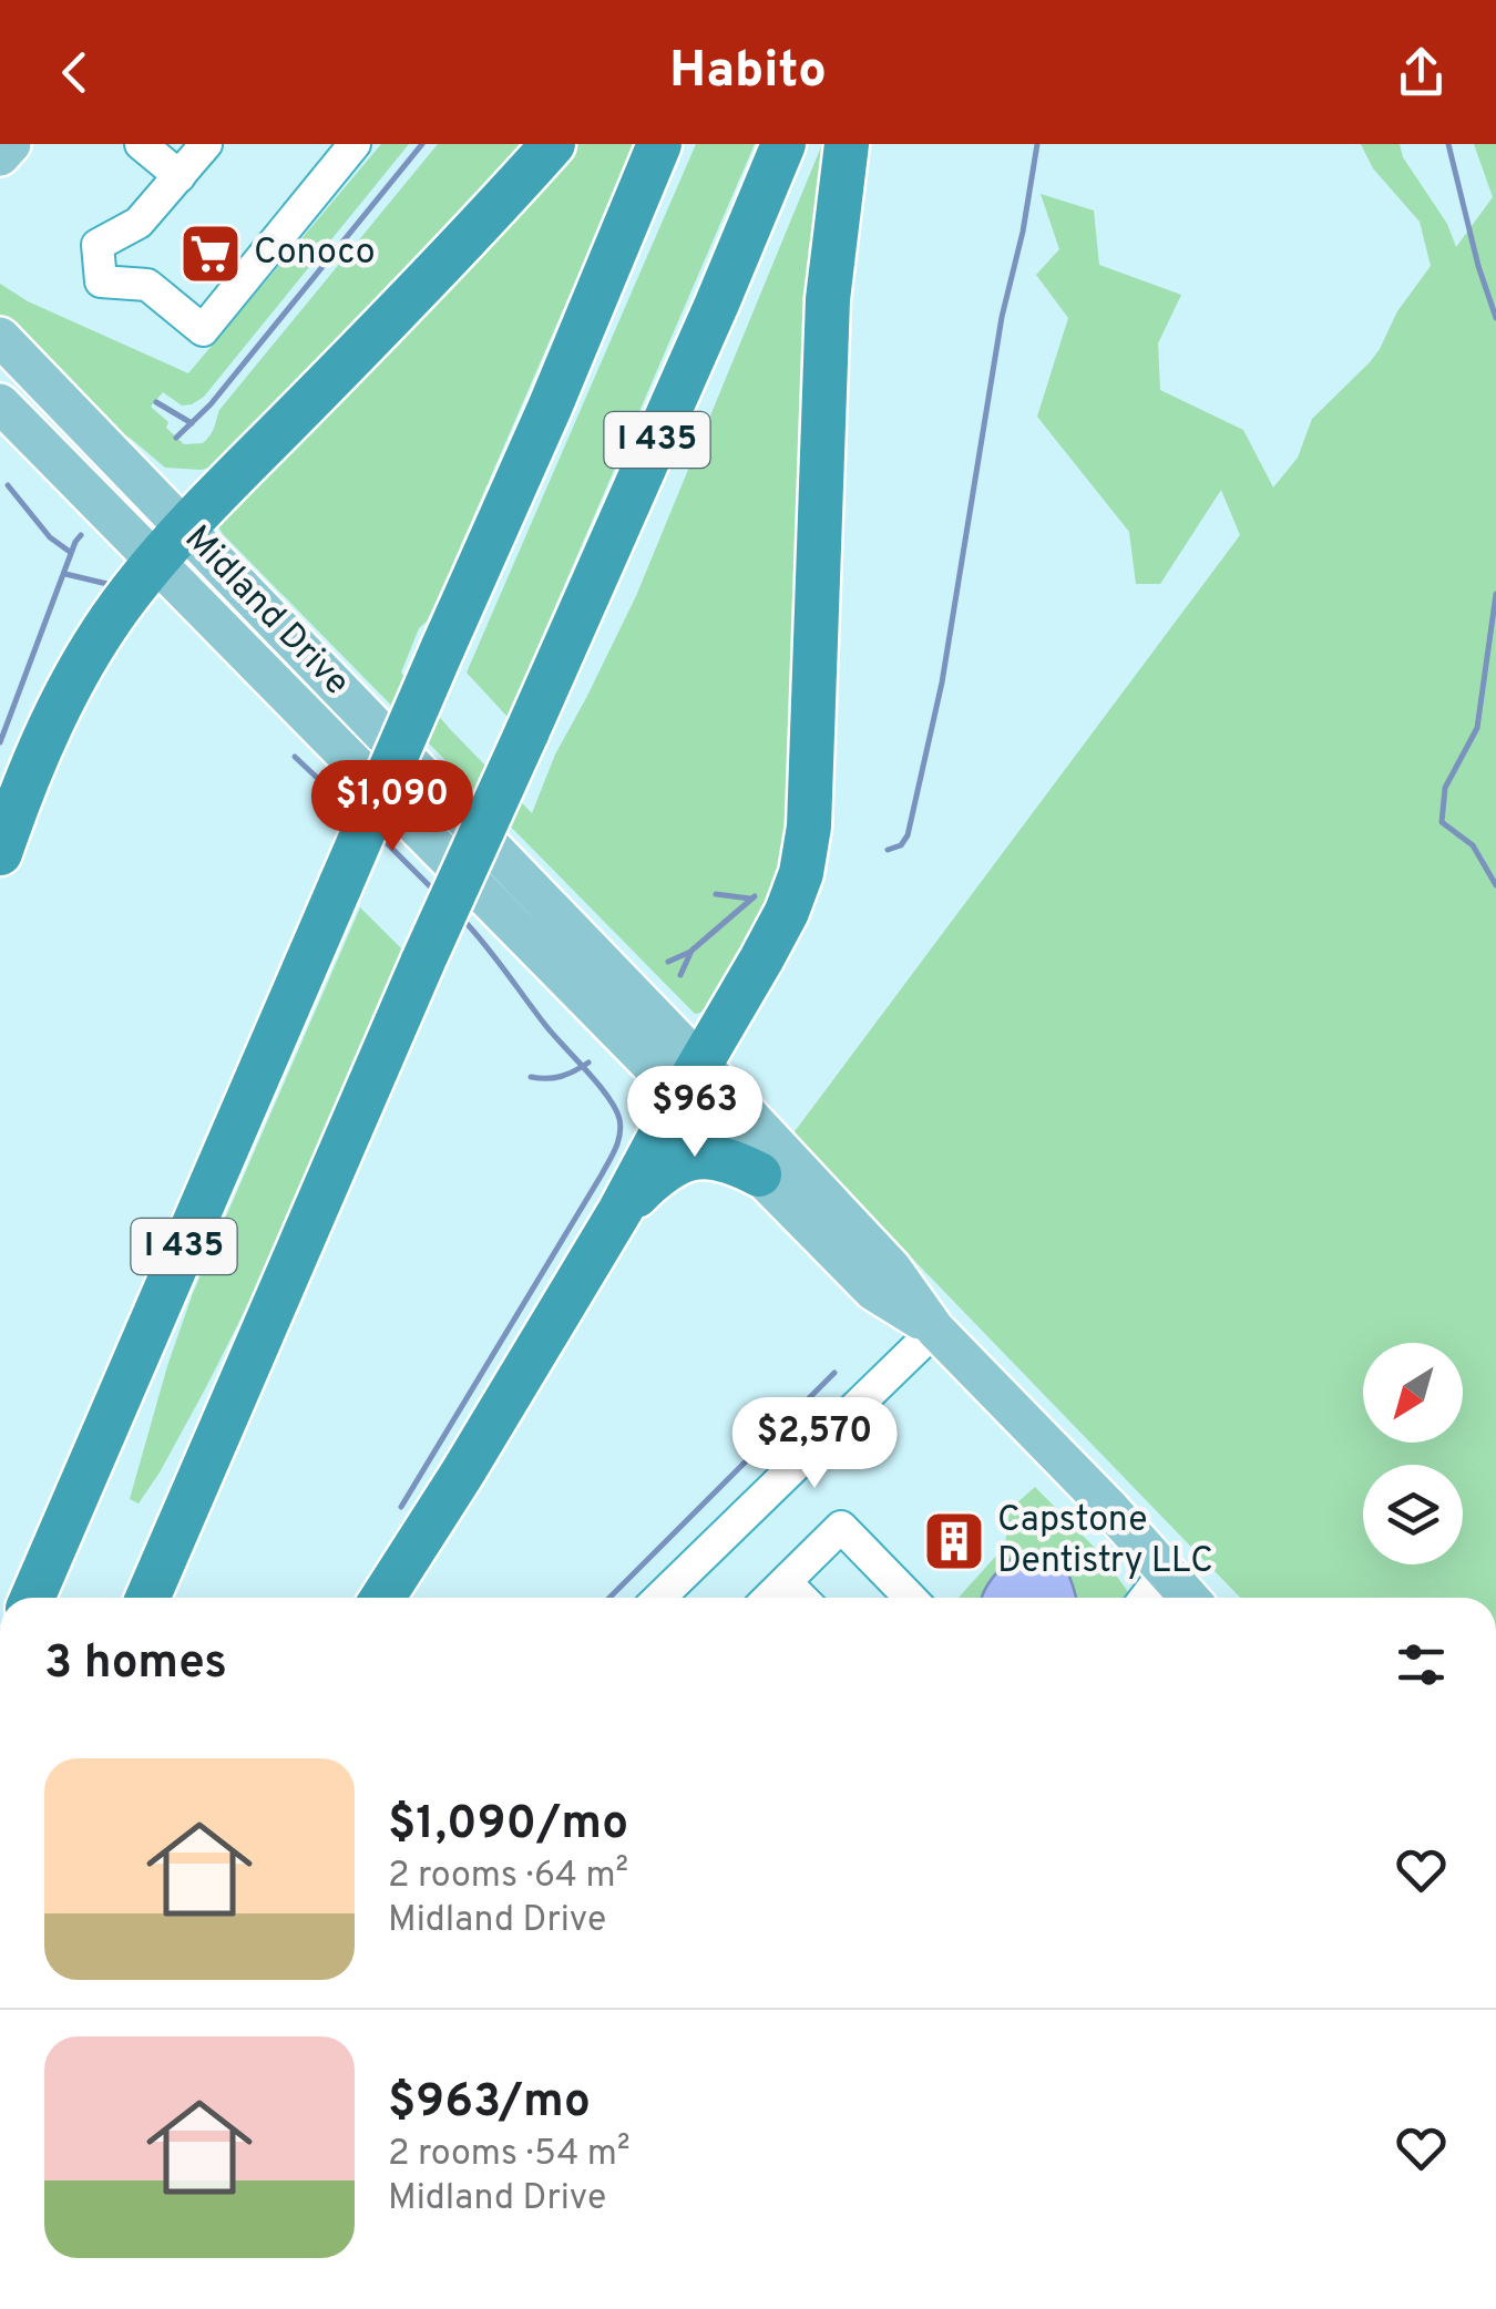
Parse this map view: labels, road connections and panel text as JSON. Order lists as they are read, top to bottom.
{
  "streets": {
    "highway": ["I 435"],
    "main road": ["Midland Drive"]
  },
  "places": {
    "supermarket": ["Conoco"],
    "building": ["Capstone Dentistry LLC"]
  },
  "north": "bottom left",
  "page": {
    "header": "Habito",
    "price": ["$1,090", "$963", "$2,570"],
    "heading": "3 homes",
    "list": [
      {
        "name": "$1,090/mo",
        "note": "2 rooms · 64 m² · Midland Drive"
      },
      {
        "name": "$963/mo",
        "note": "2 rooms · 54 m² · Midland Drive"
      }
    ]
  }
}
